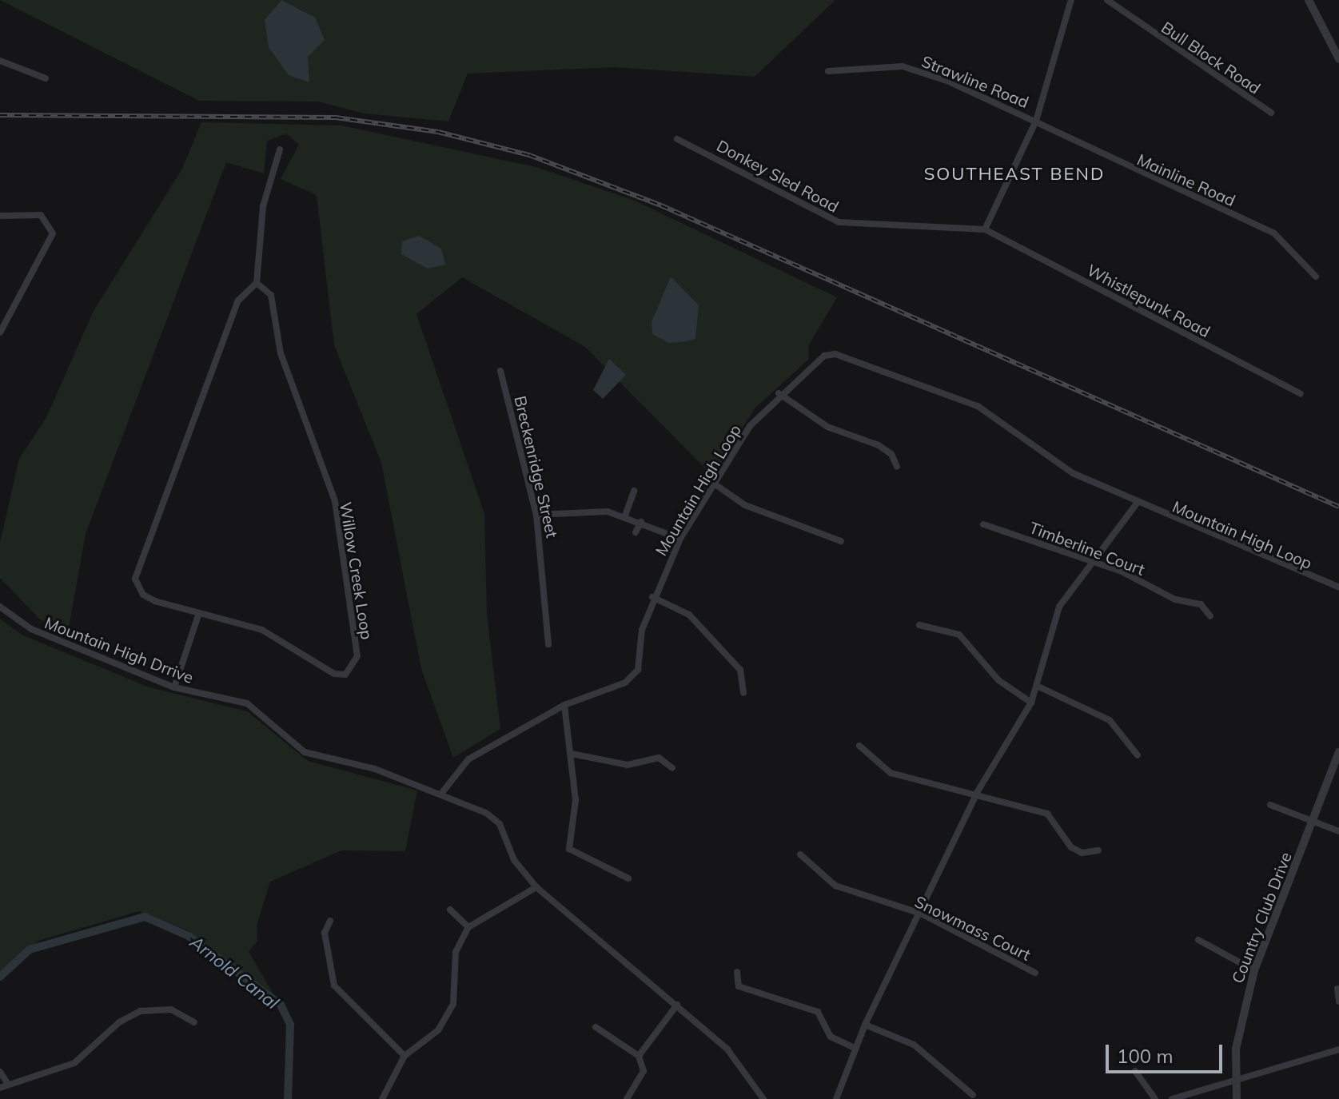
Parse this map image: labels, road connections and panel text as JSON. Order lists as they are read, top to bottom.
{
  "streets": {
    "street": [
      "Bull Block Road",
      "Strawline Road",
      "Donkey Sled Road",
      "Mainline Road",
      "Whistlepunk Road",
      "Breckenridge Street",
      "Mountain High Loop",
      "Timberline Court",
      "Willow Creek Loop",
      "Mountain High Drrive",
      "Country Club Drive",
      "Snowmass Court"
    ]
  },
  "crossings": [
    ["Strawline Road", "Mainline Road"],
    ["Donkey Sled Road", "Whistlepunk Road"],
    ["Mountain High Loop", "Mountain High Drrive"]
  ],
  "districts": ["SOUTHEAST BEND"],
  "water": ["Arnold Canal"],
  "scale_bar": "100 m"
}
